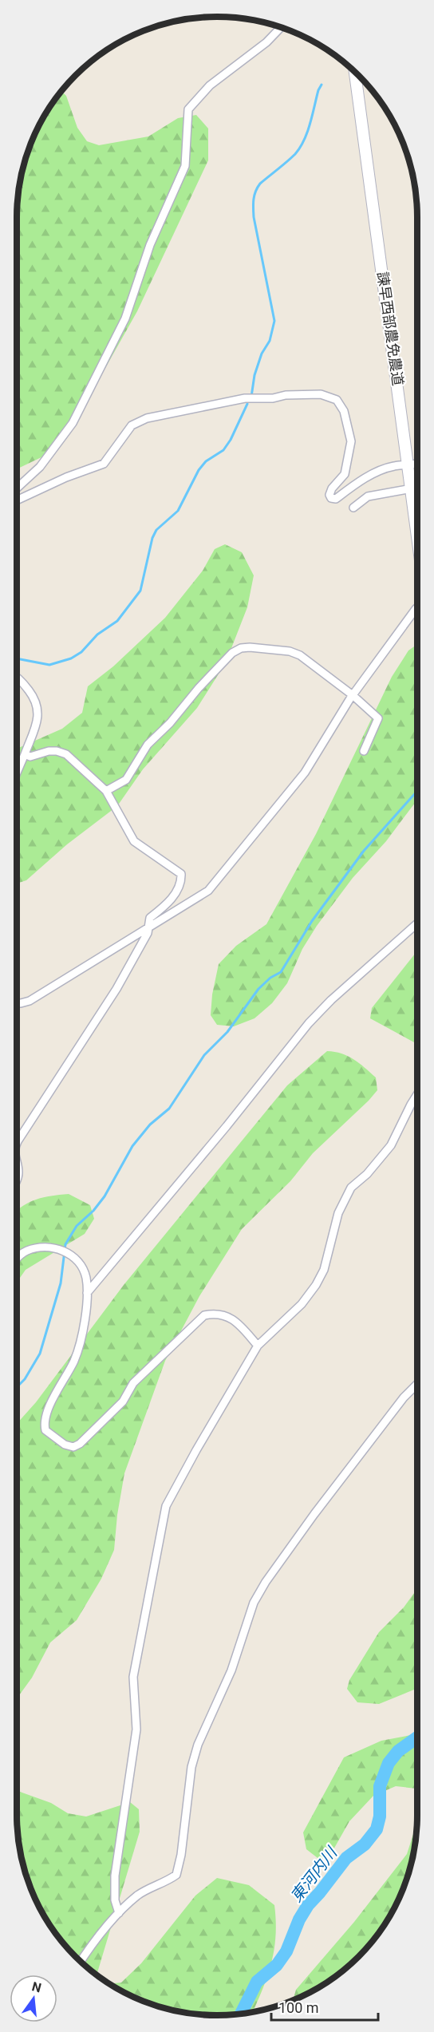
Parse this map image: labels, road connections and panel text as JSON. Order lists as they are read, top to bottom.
{
  "streets": {
    "street": ["諫早西部農免農道"]
  },
  "water": ["東河内川"],
  "scale_bar": "100 m",
  "north": "top"
}
